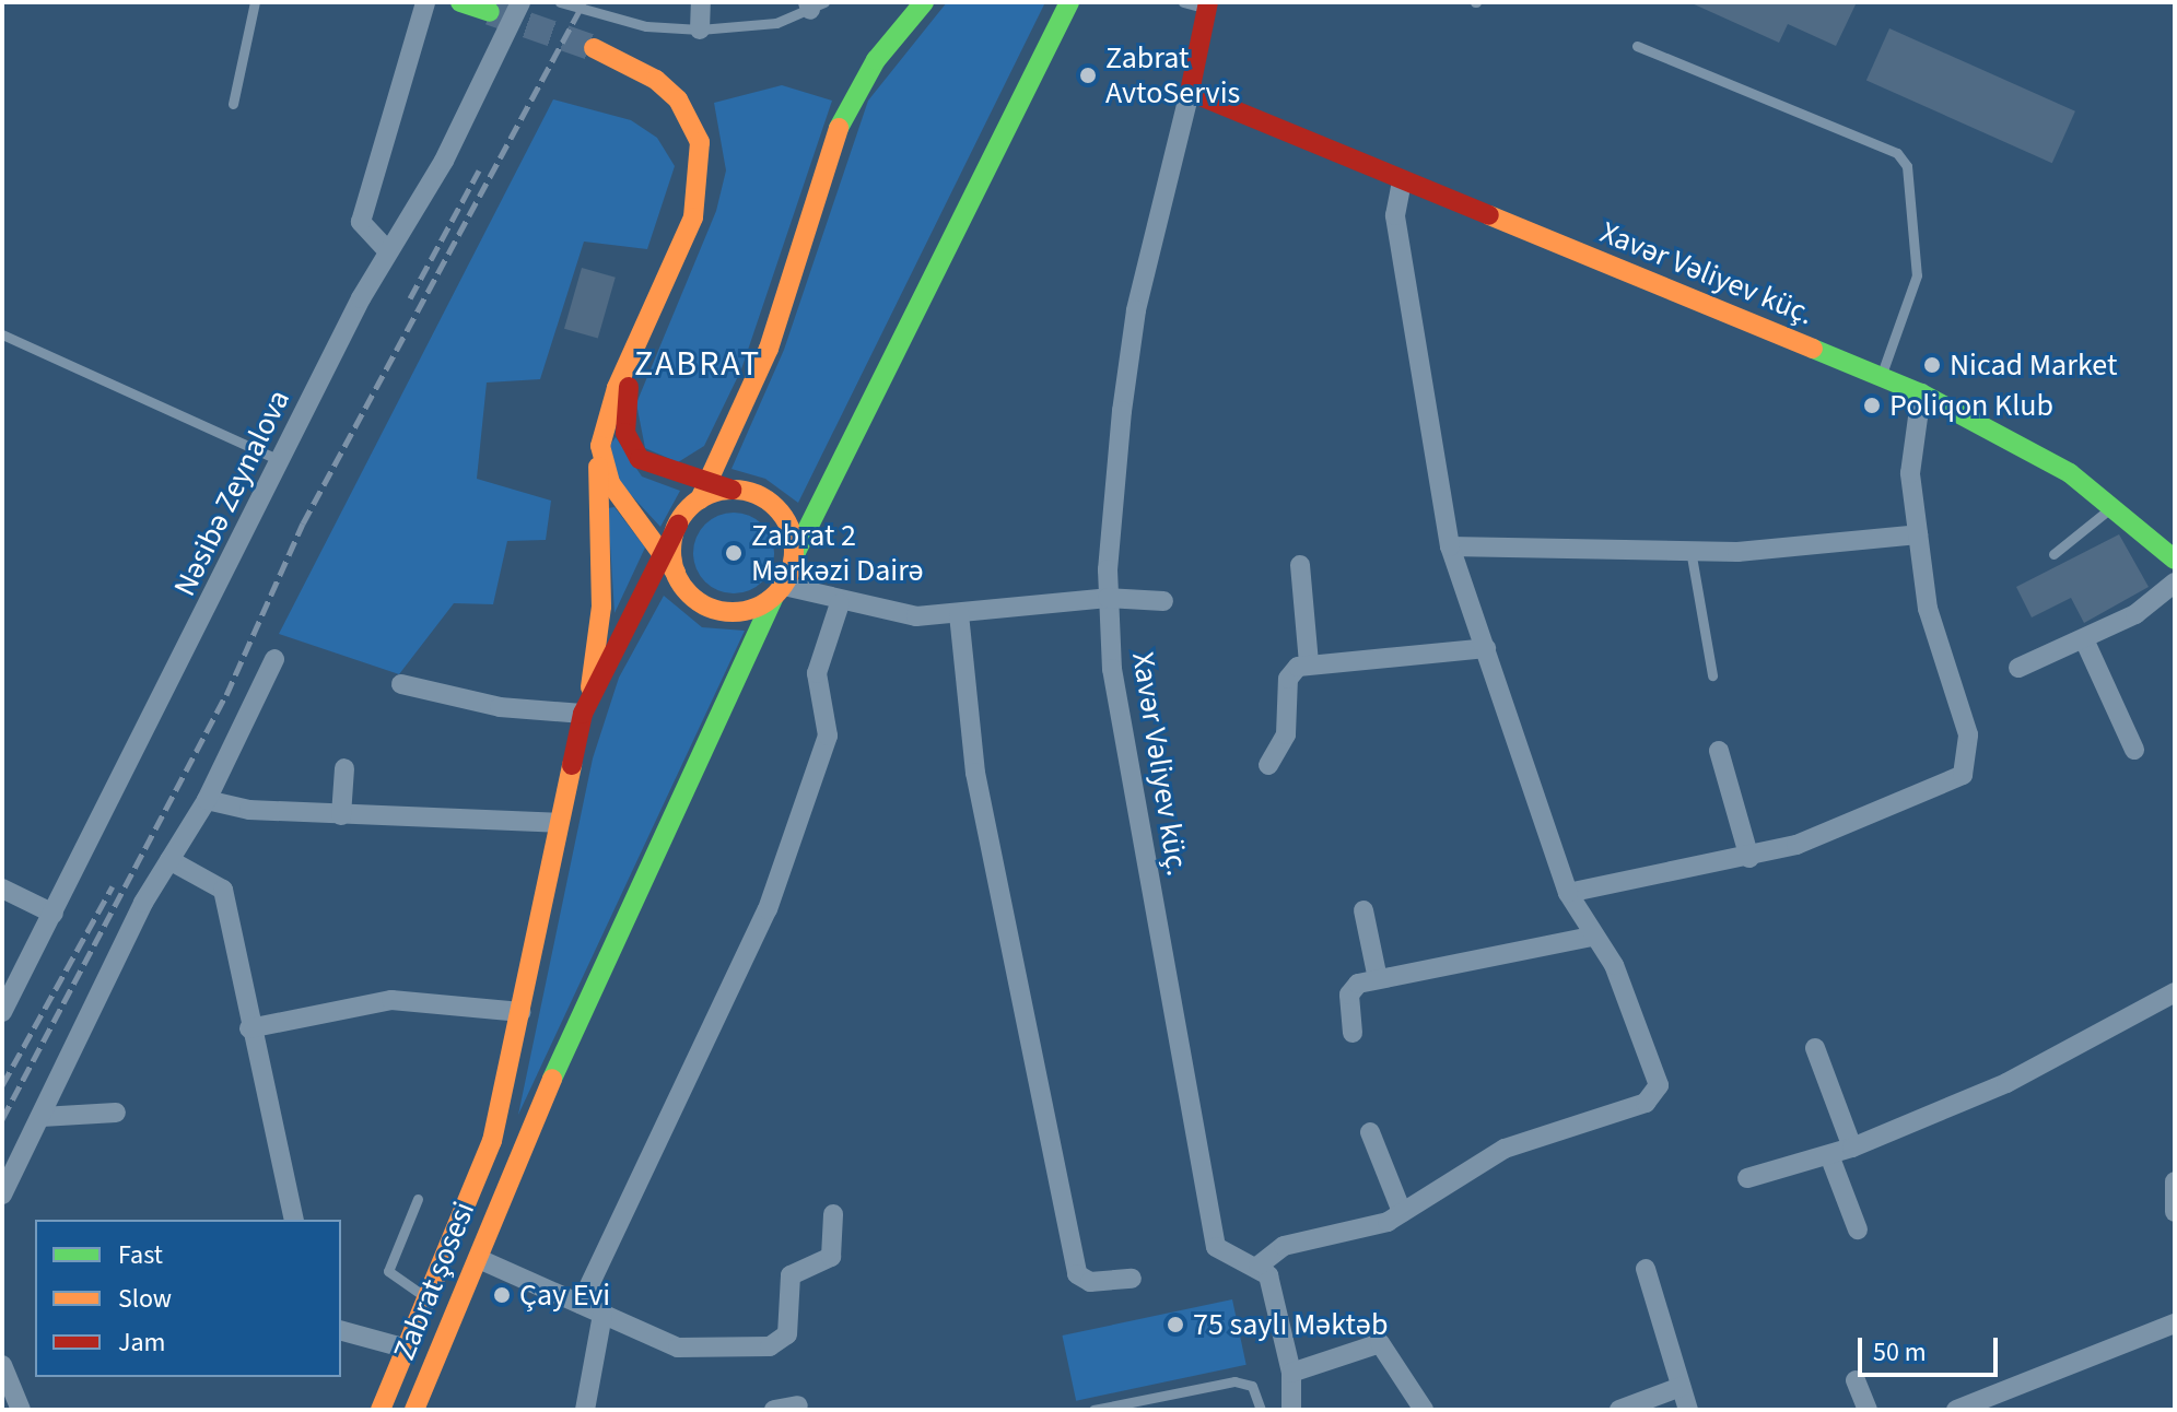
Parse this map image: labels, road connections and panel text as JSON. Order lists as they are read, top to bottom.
{
  "streets": {
    "main road": ["Xavər Vəliyev küç.", "Zabrat şosesi"],
    "street": ["Nəsibə Zeynalova"]
  },
  "districts": ["ZABRAT"],
  "places": [
    "Zabrat AvtoServis",
    "Nicad Market",
    "Poliqon Klub",
    "Zabrat 2 Mərkəzi Dairə",
    "Çay Evi",
    "75 saylı Məktəb"
  ],
  "legend": ["Fast", "Slow", "Jam"],
  "scale_bar": "50 m"
}
